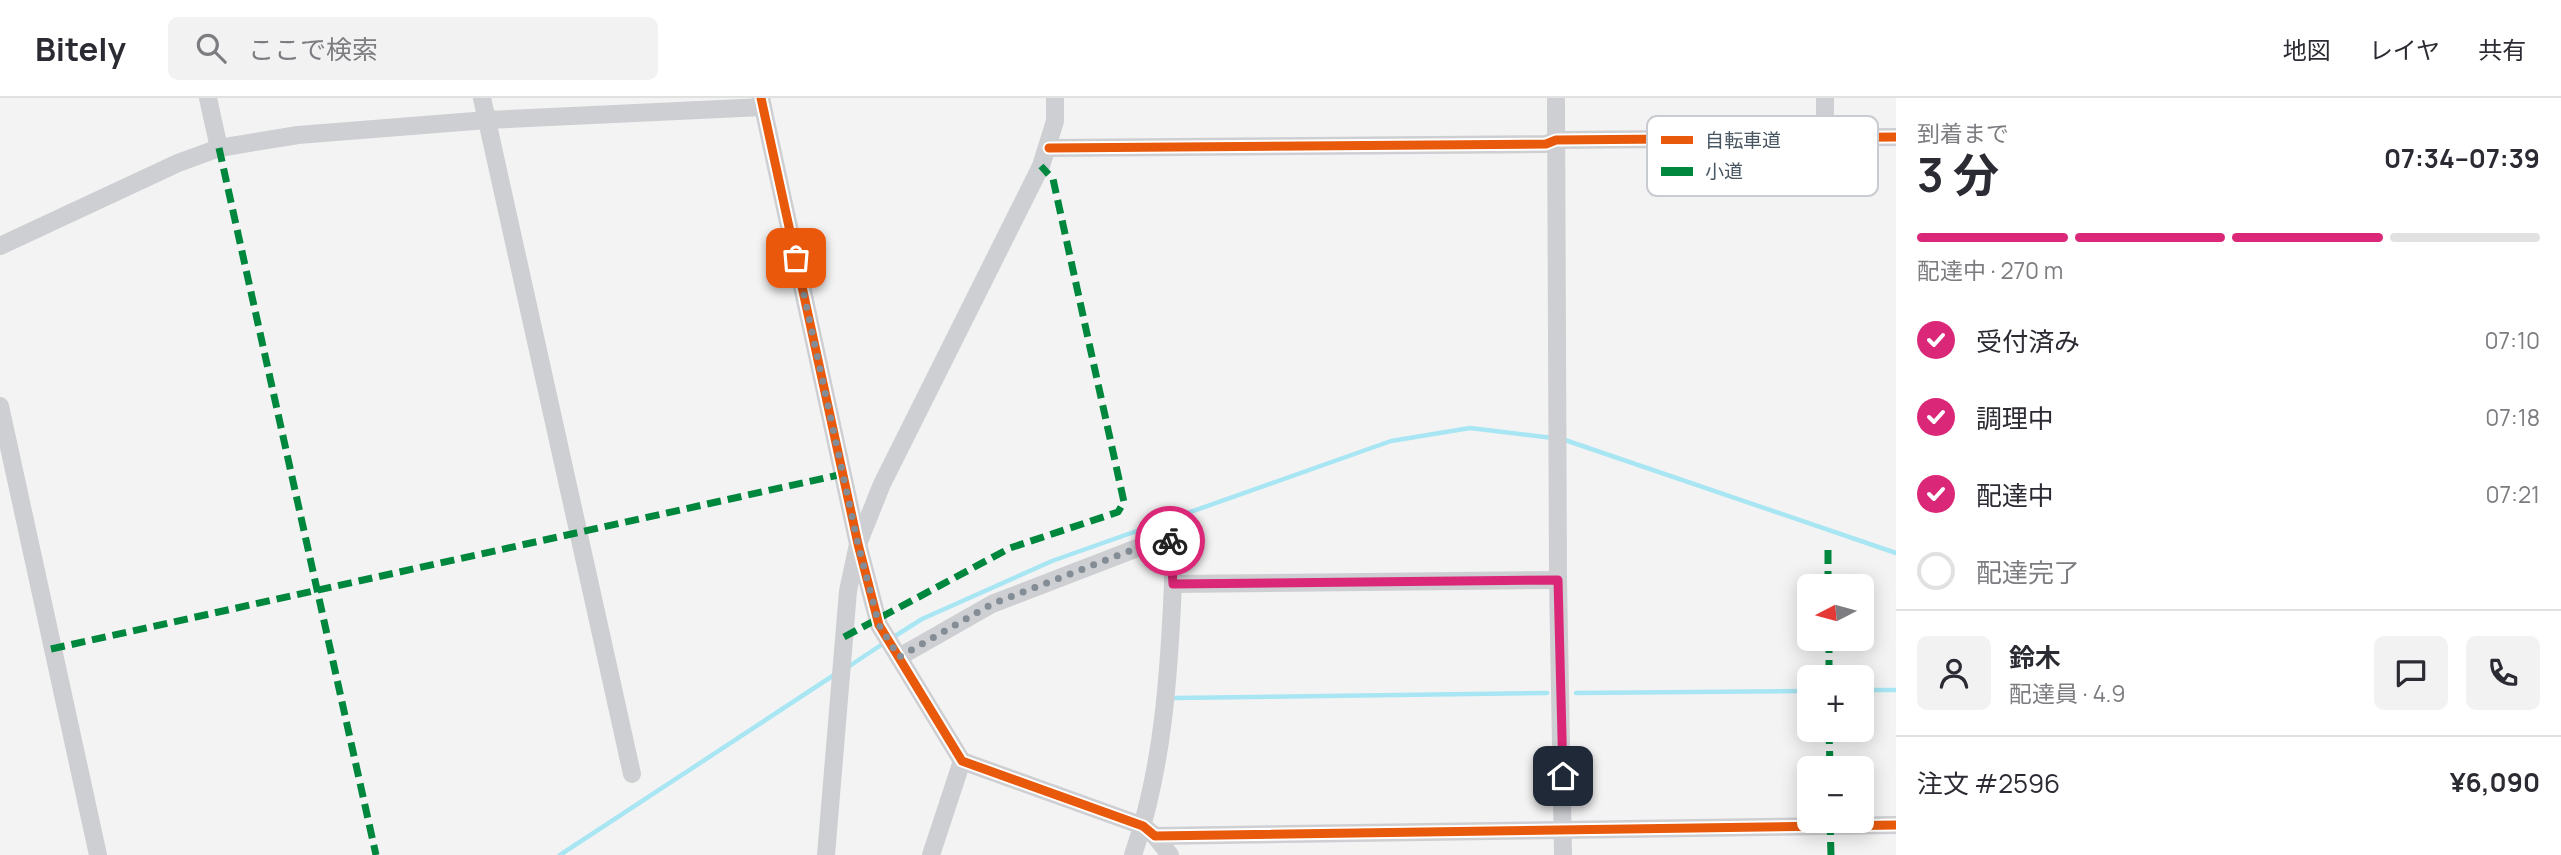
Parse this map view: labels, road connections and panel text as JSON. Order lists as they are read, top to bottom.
{
  "legend": ["自転車道", "小道"],
  "north": "left",
  "page": {
    "header": "Bitely",
    "search": "ここで検索",
    "nav": ["地図", "レイヤ", "共有"],
    "heading": ["3 分", "到着まで", "07:34–07:39"],
    "panel": [
      "鈴木",
      "配達員 · 4.9",
      "注文 #2596",
      "¥6,090"
    ],
    "bar": "配達中 · 270 m",
    "list": [
      ["受付済み", "07:10"],
      ["調理中", "07:18"],
      ["配達中", "07:21"],
      "配達完了"
    ],
    "map_buttons": ["+", "−"]
  }
}
